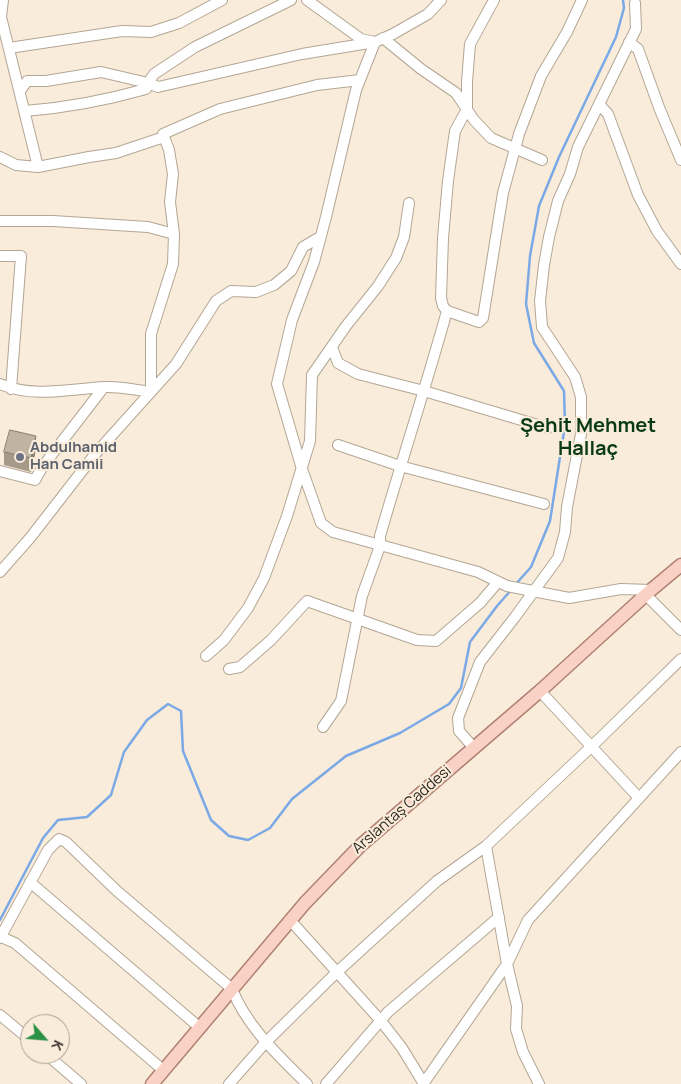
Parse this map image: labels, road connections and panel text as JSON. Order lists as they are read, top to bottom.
{
  "streets": {
    "main road": ["Arslantaş Caddesi"]
  },
  "districts": ["Şehit Mehmet Hallaç"],
  "places": ["Abdulhamid Han Camii"],
  "north": "bottom right"
}
